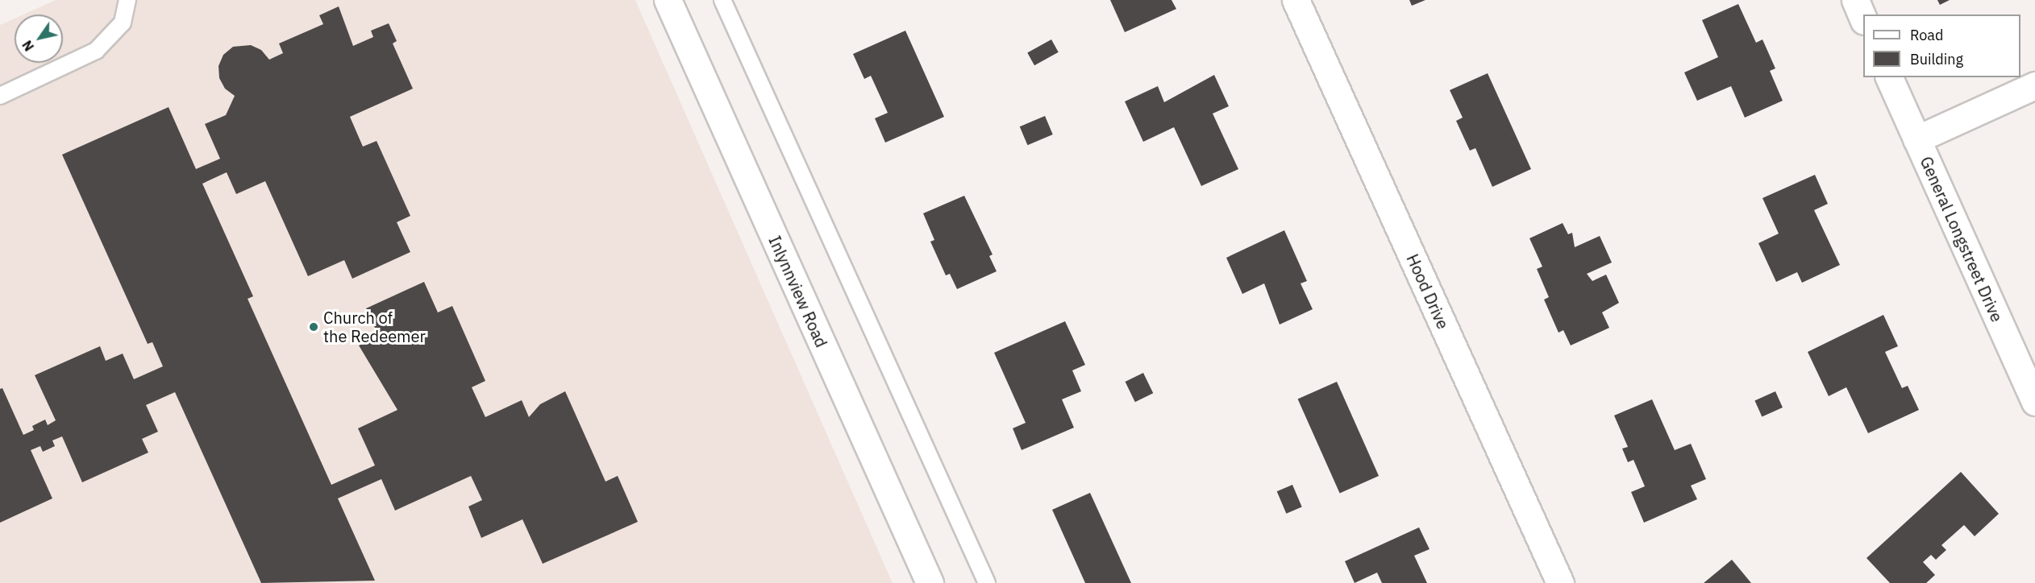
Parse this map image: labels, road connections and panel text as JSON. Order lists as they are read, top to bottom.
{
  "streets": {
    "street": ["General Longstreet Drive", "Inlynnview Road", "Hood Drive"]
  },
  "places": ["Church of the Redeemer"],
  "legend": ["Road", "Building"],
  "north": "bottom left"
}
